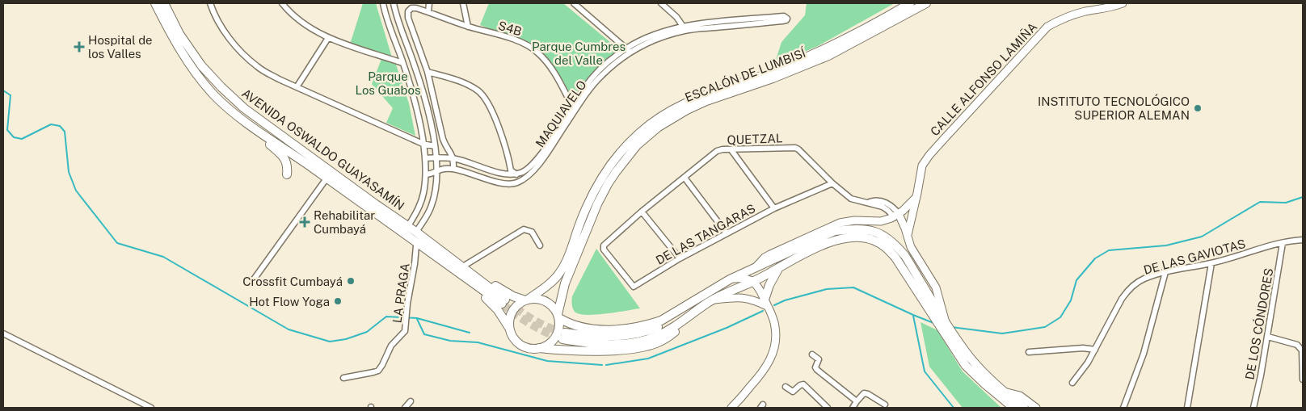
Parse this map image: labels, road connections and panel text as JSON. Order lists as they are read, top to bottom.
{
  "streets": {
    "main road": ["ESCALÓN DE LUMBISÍ", "AVENIDA OSWALDO GUAYASAMÍN"],
    "street": [
      "S4B",
      "CALLE ALFONSO LAMIÑA",
      "MAQUIAVELO",
      "QUETZAL",
      "DE LAS TANGARAS",
      "DE LAS GAVIOTAS",
      "LA PRAGA",
      "DE LOS CÓNDORES"
    ]
  },
  "crossings": [
    ["S4B", "MAQUIAVELO"],
    ["ESCALÓN DE LUMBISÍ", "AVENIDA OSWALDO GUAYASAMÍN"],
    ["QUETZAL", "DE LAS TANGARAS"],
    ["AVENIDA OSWALDO GUAYASAMÍN", "LA PRAGA"],
    ["DE LAS GAVIOTAS", "DE LOS CÓNDORES"]
  ],
  "parks": ["Parque Cumbres del Valle", "Parque Los Guabos"],
  "places": {
    "health": ["Hospital de los Valles", "Rehabilitar Cumbayá"],
    "other": ["INSTITUTO TECNOLÓGICO SUPERIOR ALEMAN", "Crossfit Cumbayá", "Hot Flow Yoga"]
  }
}
